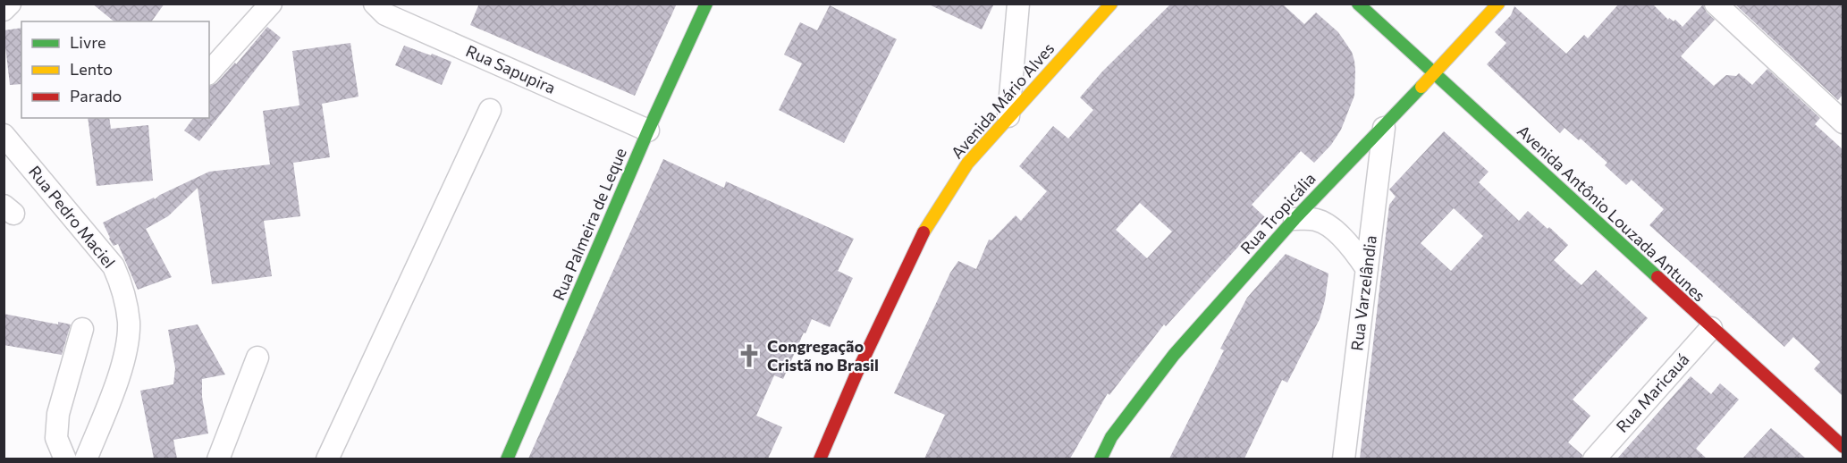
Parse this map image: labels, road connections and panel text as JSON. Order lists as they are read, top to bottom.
{
  "streets": {
    "street": [
      "Rua Sapupira",
      "Avenida Mário Alves",
      "Rua Tropicália",
      "Avenida Antônio Louzada Antunes",
      "Rua Pedro Maciel",
      "Rua Palmeira de Leque",
      "Rua Varzelândia",
      "Rua Maricauá"
    ]
  },
  "crossings": [
    ["Rua Sapupira", "Rua Palmeira de Leque"],
    ["Rua Tropicália", "Avenida Antônio Louzada Antunes"],
    ["Rua Tropicália", "Rua Varzelândia"],
    ["Avenida Antônio Louzada Antunes", "Rua Maricauá"]
  ],
  "places": {
    "church": ["Congregação Cristã no Brasil"]
  },
  "legend": ["Livre", "Lento", "Parado"]
}
